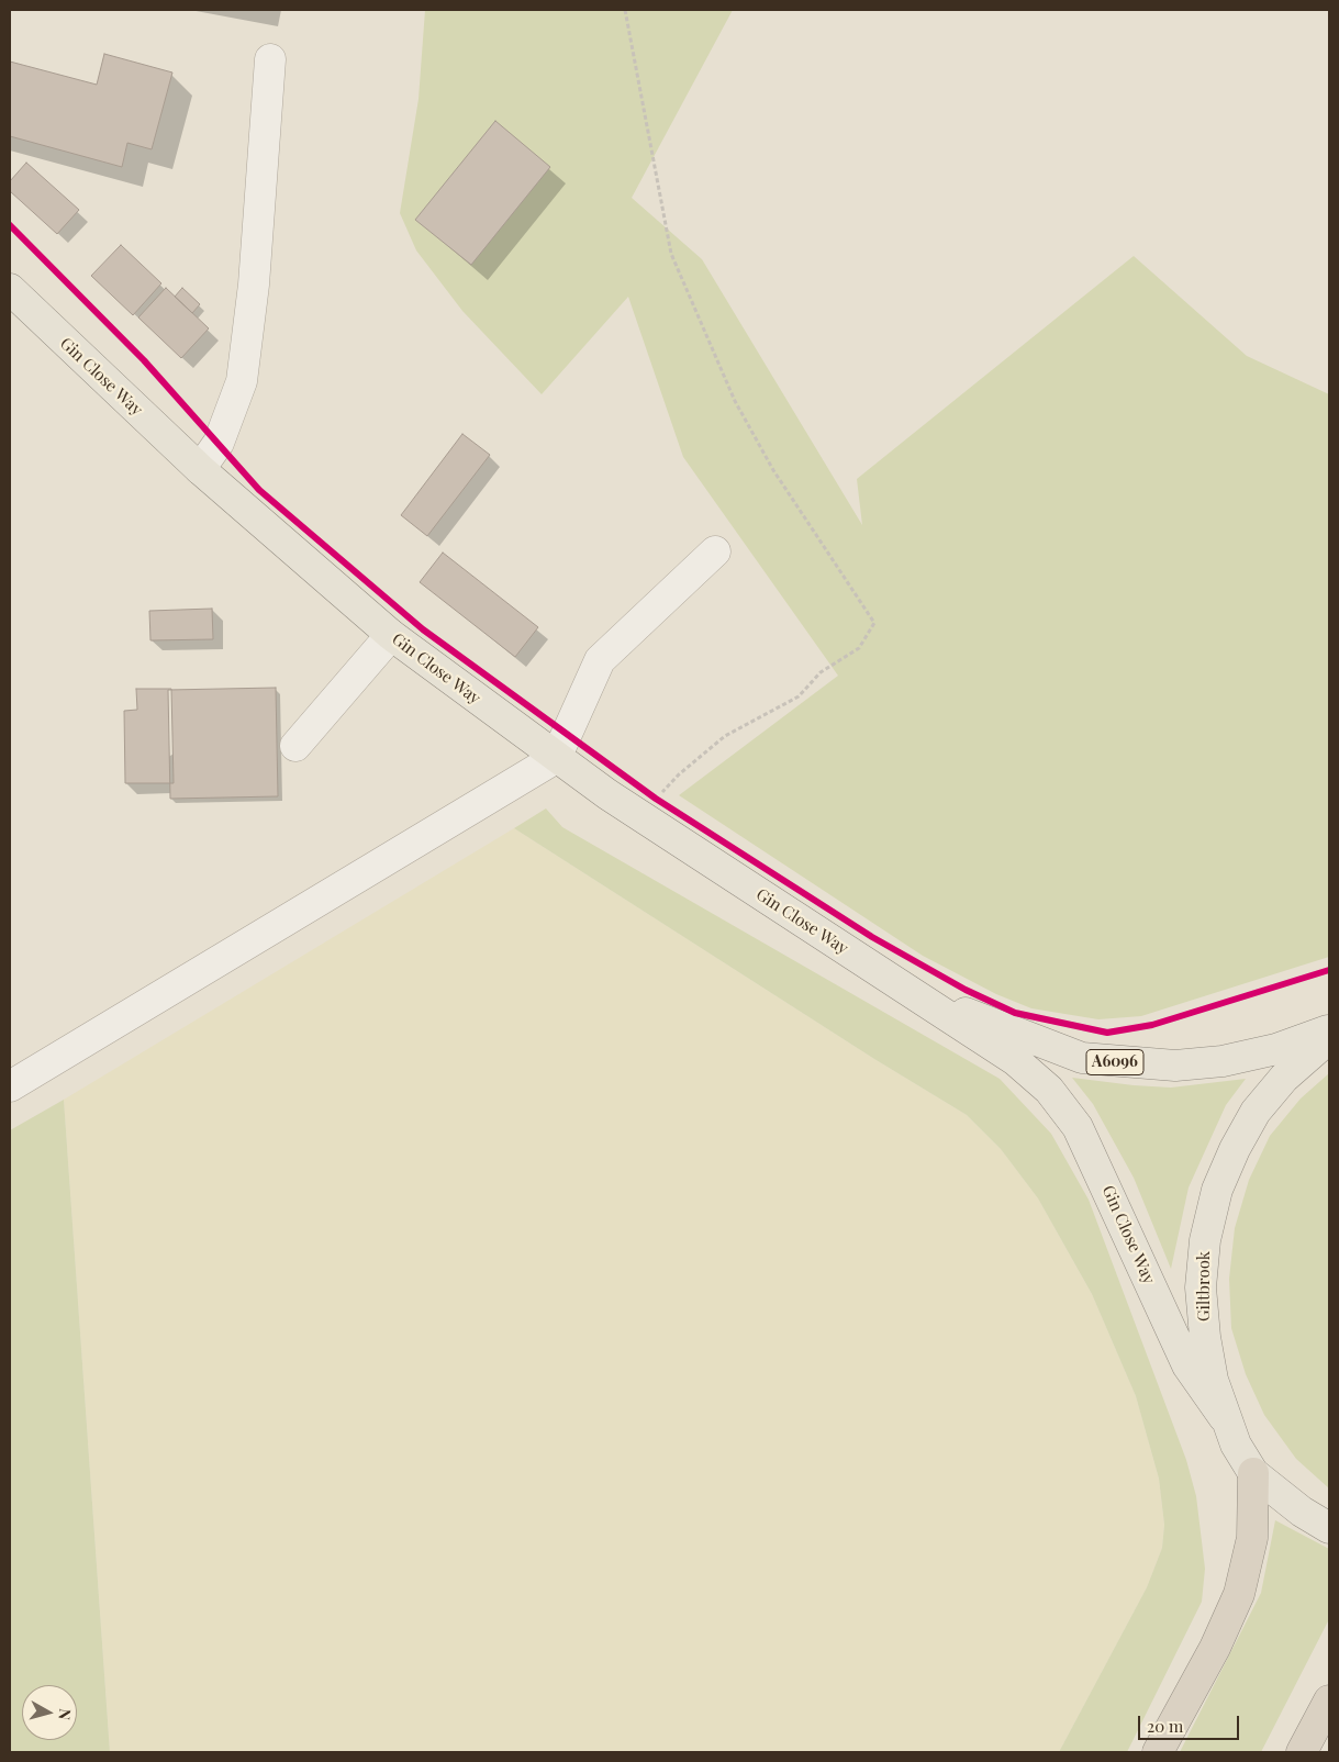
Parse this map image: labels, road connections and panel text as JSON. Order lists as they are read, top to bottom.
{
  "streets": {
    "main road": ["Gin Close Way", "A6096", "Giltbrook"]
  },
  "crossings": [
    ["Gin Close Way", "Giltbrook"]
  ],
  "scale_bar": "20 m",
  "north": "right"
}
